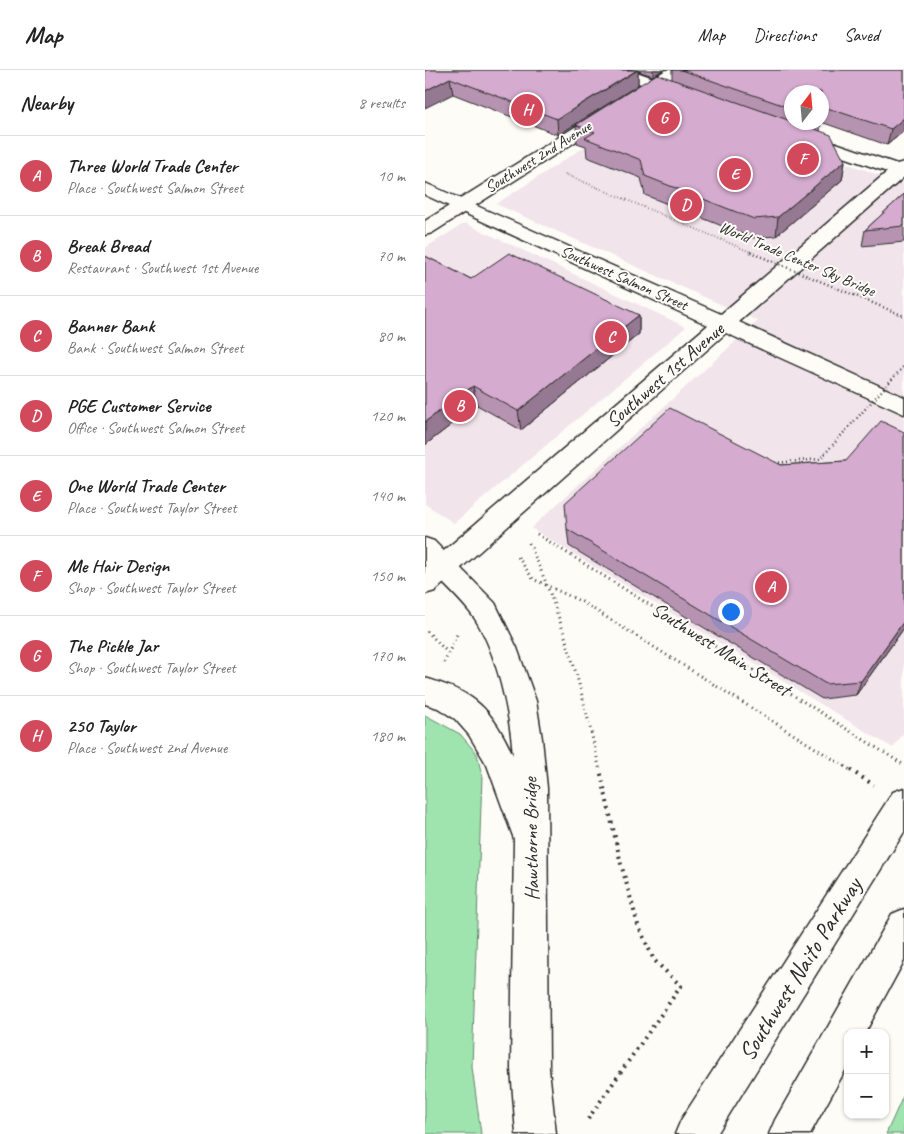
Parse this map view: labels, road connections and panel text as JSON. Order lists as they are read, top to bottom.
{
  "streets": {
    "street": [
      "Southwest 2nd Avenue",
      "Southwest Salmon Street",
      "Southwest 1st Avenue",
      "Hawthorne Bridge",
      "Southwest Naito Parkway"
    ],
    "path": ["World Trade Center Sky Bridge", "Southwest Main Street"]
  },
  "crossings": [
    ["Southwest 2nd Avenue", "Southwest Salmon Street"],
    ["Southwest Salmon Street", "Southwest 1st Avenue"],
    ["Southwest 1st Avenue", "Hawthorne Bridge"]
  ],
  "north": "top",
  "page": {
    "header": "Map",
    "nav": ["Map", "Directions", "Saved"],
    "heading": ["Nearby", "8 results"],
    "pins": [
      "H",
      "G",
      "F",
      "E",
      "D",
      "C",
      "B",
      "A"
    ],
    "list": [
      {
        "mark": "A",
        "name": "Three World Trade Center",
        "note": "Place · Southwest Salmon Street",
        "value": "10 m"
      },
      {
        "mark": "B",
        "name": "Break Bread",
        "note": "Restaurant · Southwest 1st Avenue",
        "value": "70 m"
      },
      {
        "mark": "C",
        "name": "Banner Bank",
        "note": "Bank · Southwest Salmon Street",
        "value": "80 m"
      },
      {
        "mark": "D",
        "name": "PGE Customer Service",
        "note": "Office · Southwest Salmon Street",
        "value": "120 m"
      },
      {
        "mark": "E",
        "name": "One World Trade Center",
        "note": "Place · Southwest Taylor Street",
        "value": "140 m"
      },
      {
        "mark": "F",
        "name": "Me Hair Design",
        "note": "Shop · Southwest Taylor Street",
        "value": "150 m"
      },
      {
        "mark": "G",
        "name": "The Pickle Jar",
        "note": "Shop · Southwest Taylor Street",
        "value": "170 m"
      },
      {
        "mark": "H",
        "name": "250 Taylor",
        "note": "Place · Southwest 2nd Avenue",
        "value": "180 m"
      }
    ],
    "map_buttons": ["+", "−"]
  }
}
